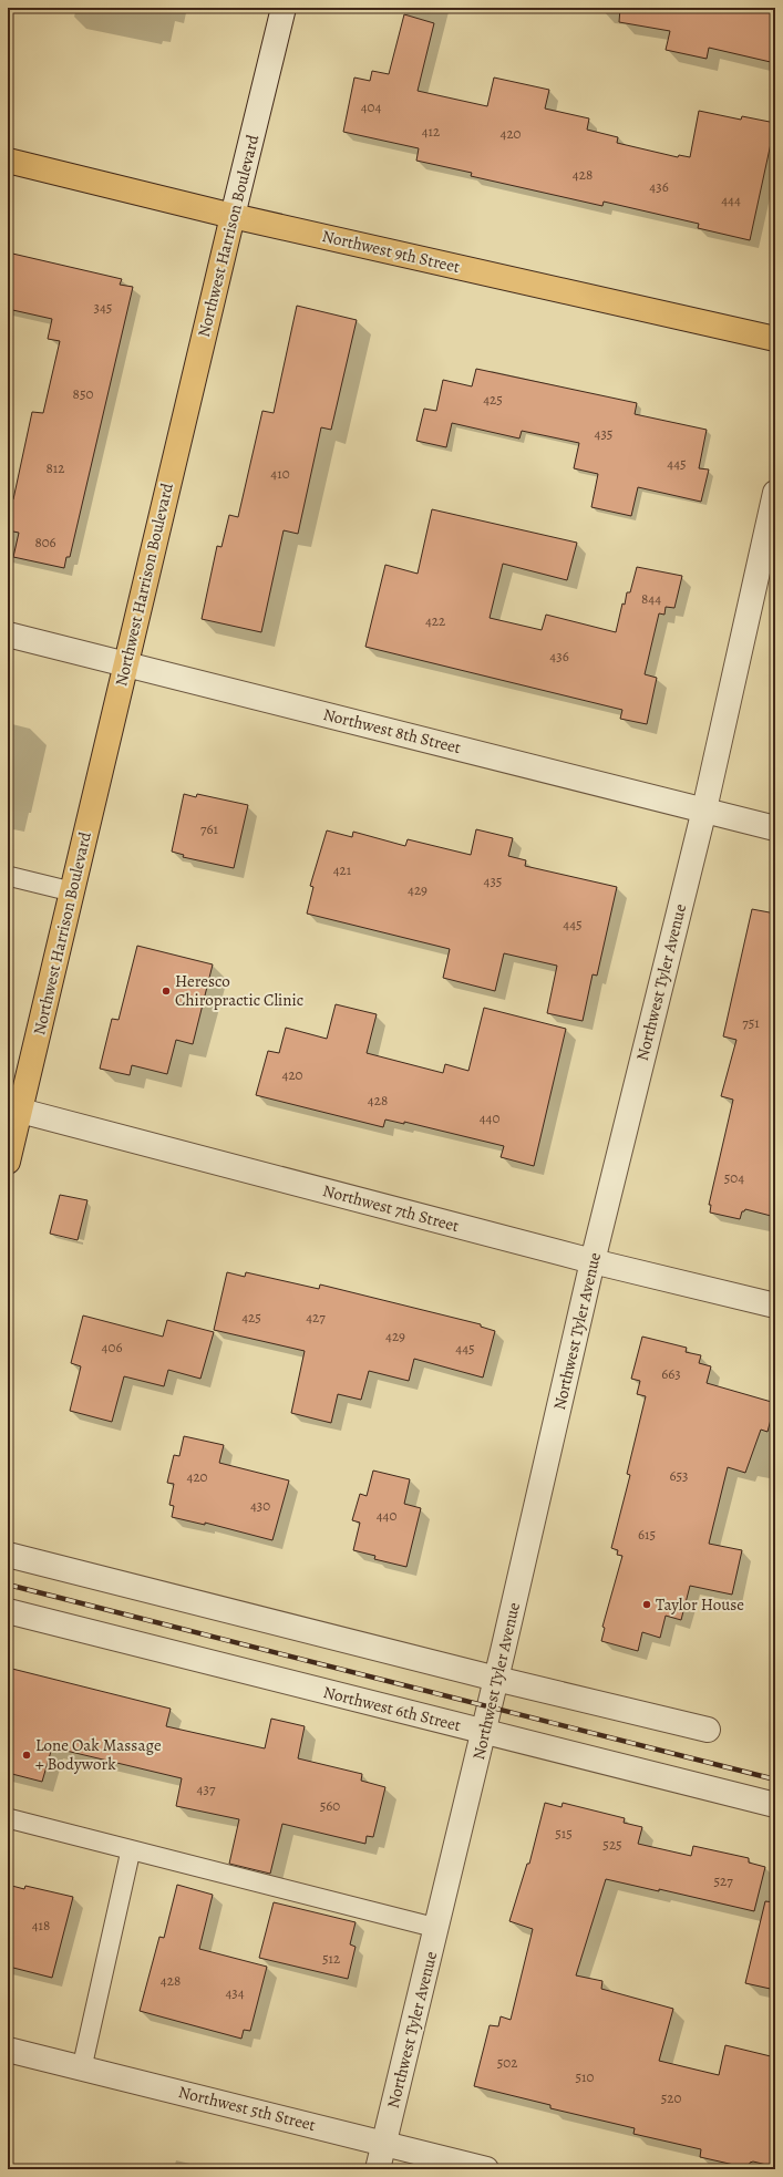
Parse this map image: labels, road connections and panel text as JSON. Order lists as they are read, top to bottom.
{
  "streets": {
    "main road": ["Northwest Harrison Boulevard", "Northwest 9th Street"],
    "street": [
      "Northwest 8th Street",
      "Northwest Tyler Avenue",
      "Northwest 7th Street",
      "Northwest 6th Street",
      "Northwest 5th Street"
    ]
  },
  "crossings": [
    ["Northwest Harrison Boulevard", "Northwest 9th Street"],
    ["Northwest Harrison Boulevard", "Northwest 8th Street"],
    ["Northwest Harrison Boulevard", "Northwest 7th Street"],
    ["Northwest 8th Street", "Northwest Tyler Avenue"],
    ["Northwest Tyler Avenue", "Northwest 7th Street"],
    ["Northwest Tyler Avenue", "Northwest 6th Street"],
    ["Northwest Tyler Avenue", "Northwest 5th Street"]
  ],
  "places": ["Heresco Chiropractic Clinic", "Taylor House", "Lone Oak Massage + Bodywork"],
  "house_numbers": [
    "404",
    "412",
    "420",
    "428",
    "436",
    "444",
    "345",
    "850",
    "425",
    "435",
    "445",
    "812",
    "410",
    "806",
    "844",
    "422",
    "436",
    "761",
    "421",
    "435",
    "429",
    "445",
    "751",
    "420",
    "428",
    "440",
    "504",
    "425",
    "427",
    "429",
    "406",
    "445",
    "663",
    "653",
    "420",
    "430",
    "440",
    "615",
    "437",
    "560",
    "515",
    "525",
    "527",
    "418",
    "512",
    "428",
    "434",
    "502",
    "510",
    "520"
  ]
}
